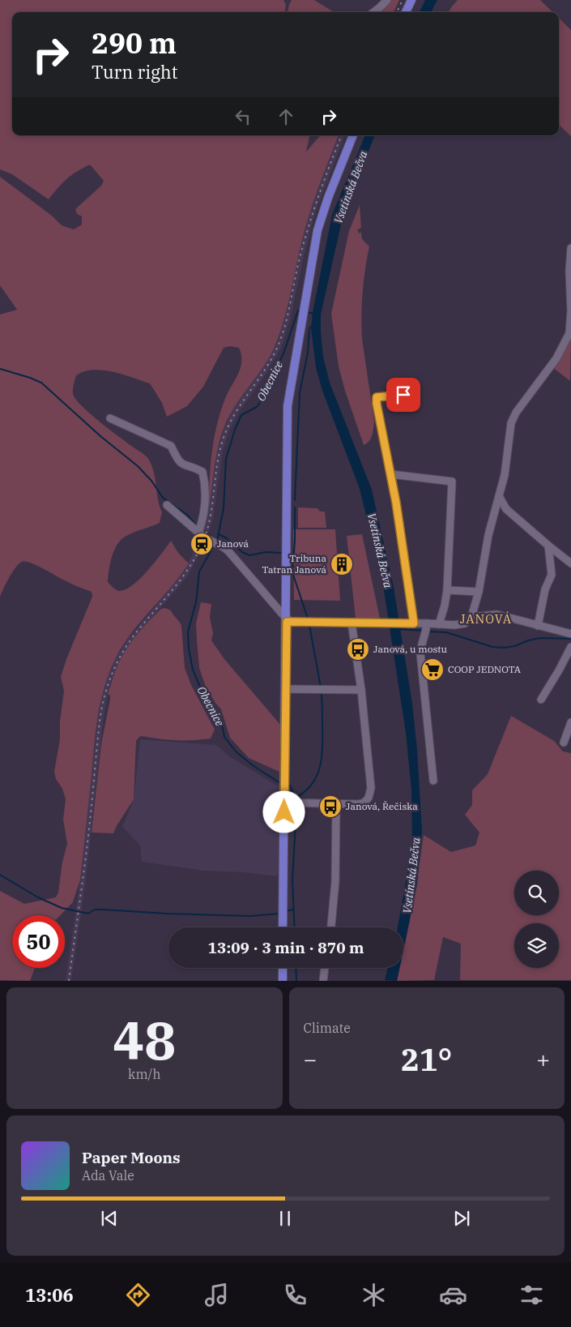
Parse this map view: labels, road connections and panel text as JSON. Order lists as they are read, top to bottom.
{
  "districts": ["JANOVÁ"],
  "water": ["Vsetínská Bečva", "Obecnice"],
  "places": {
    "station": ["Janová"],
    "building": ["Tribuna Tatran Janová"],
    "bus stop": ["Janová, u mostu", "Janová, Řečiska"],
    "supermarket": ["COOP JEDNOTA"]
  },
  "page": {
    "turn": ["290 m", "Turn right"],
    "limit": "50",
    "trip": "13:09 · 3 min · 870 m",
    "tile": [
      ["48", "km/h"],
      "Climate"
    ],
    "heat": ["−", "21°", "+"],
    "song": ["Paper Moons", "Ada Vale"],
    "tabs": "13:06"
  }
}
